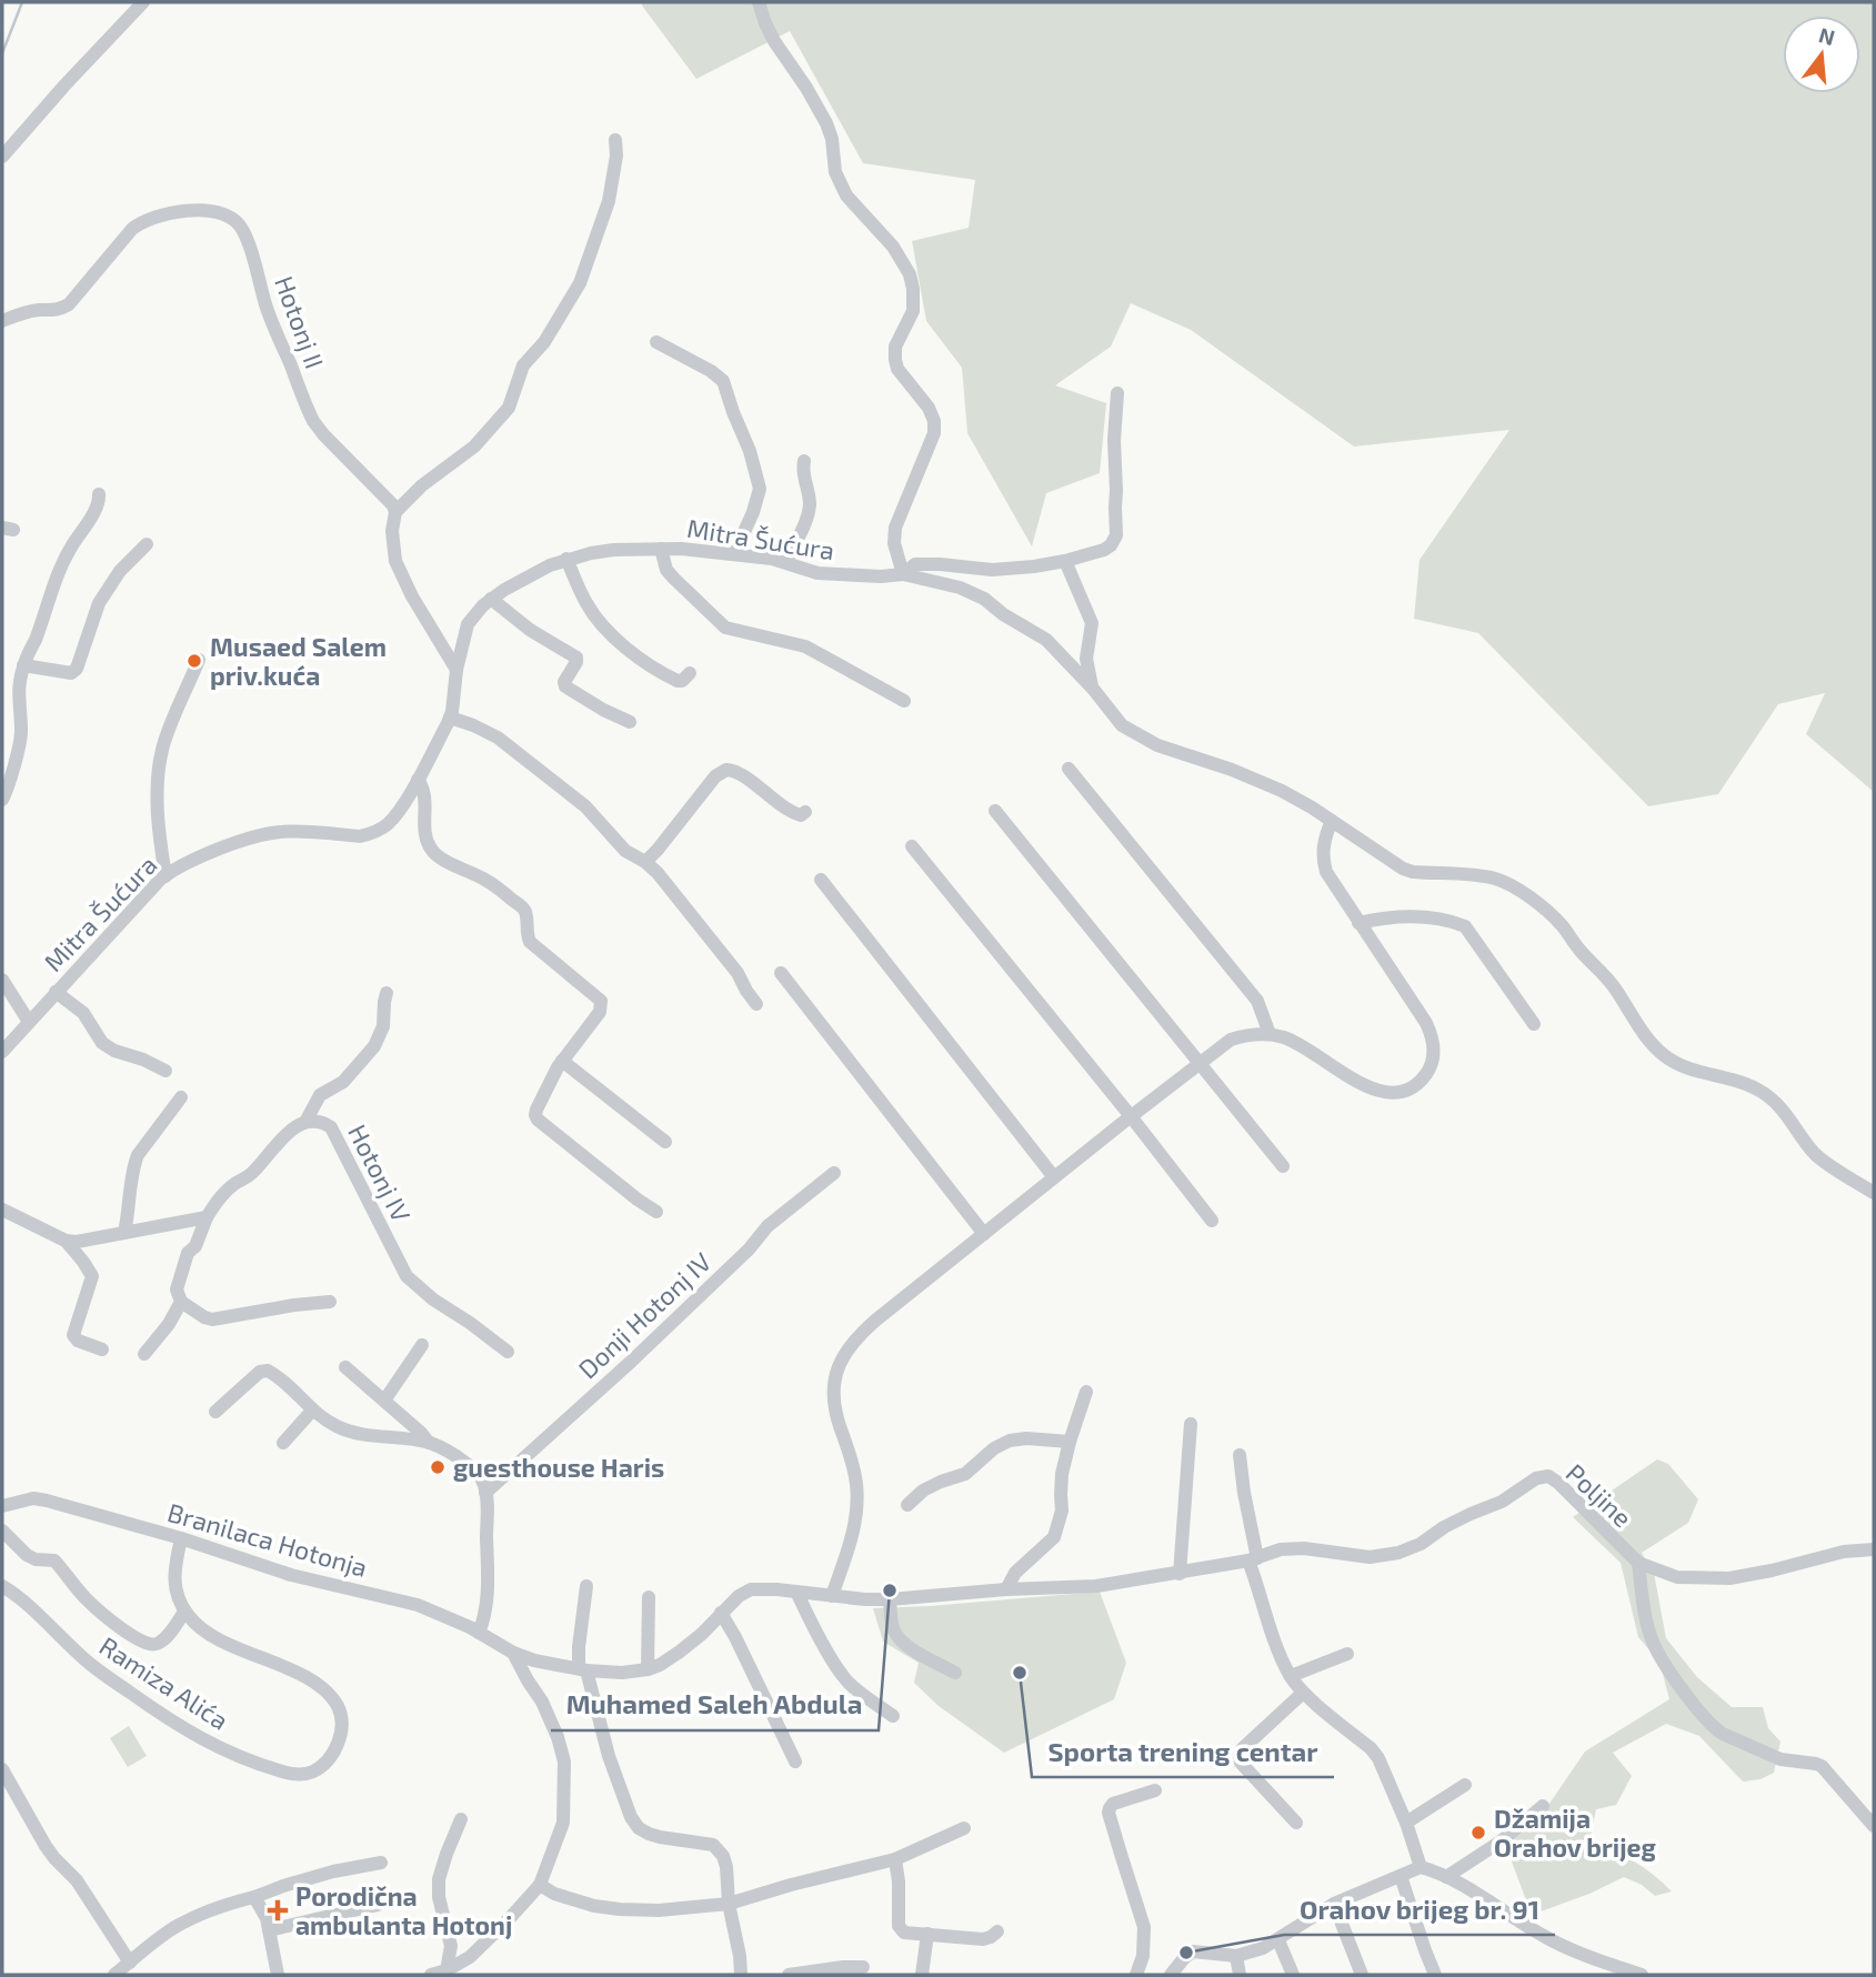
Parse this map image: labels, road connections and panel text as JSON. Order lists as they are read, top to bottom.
{
  "streets": {
    "street": [
      "Hotonj II",
      "Mitra Šućura",
      "Hotonj IV",
      "Donji Hotonj IV",
      "Poljine",
      "Branilaca Hotonja",
      "Ramiza Alića"
    ]
  },
  "crossings": [
    ["Poljine", "Branilaca Hotonja"]
  ],
  "places": {
    "other": [
      "Musaed Salem priv.kuća",
      "guesthouse Haris",
      "Muhamed Saleh Abdula",
      "Sporta trening centar",
      "Džamija Orahov brijeg",
      "Orahov brijeg br. 91"
    ],
    "health": ["Porodična ambulanta Hotonj"]
  },
  "north": "top"
}
